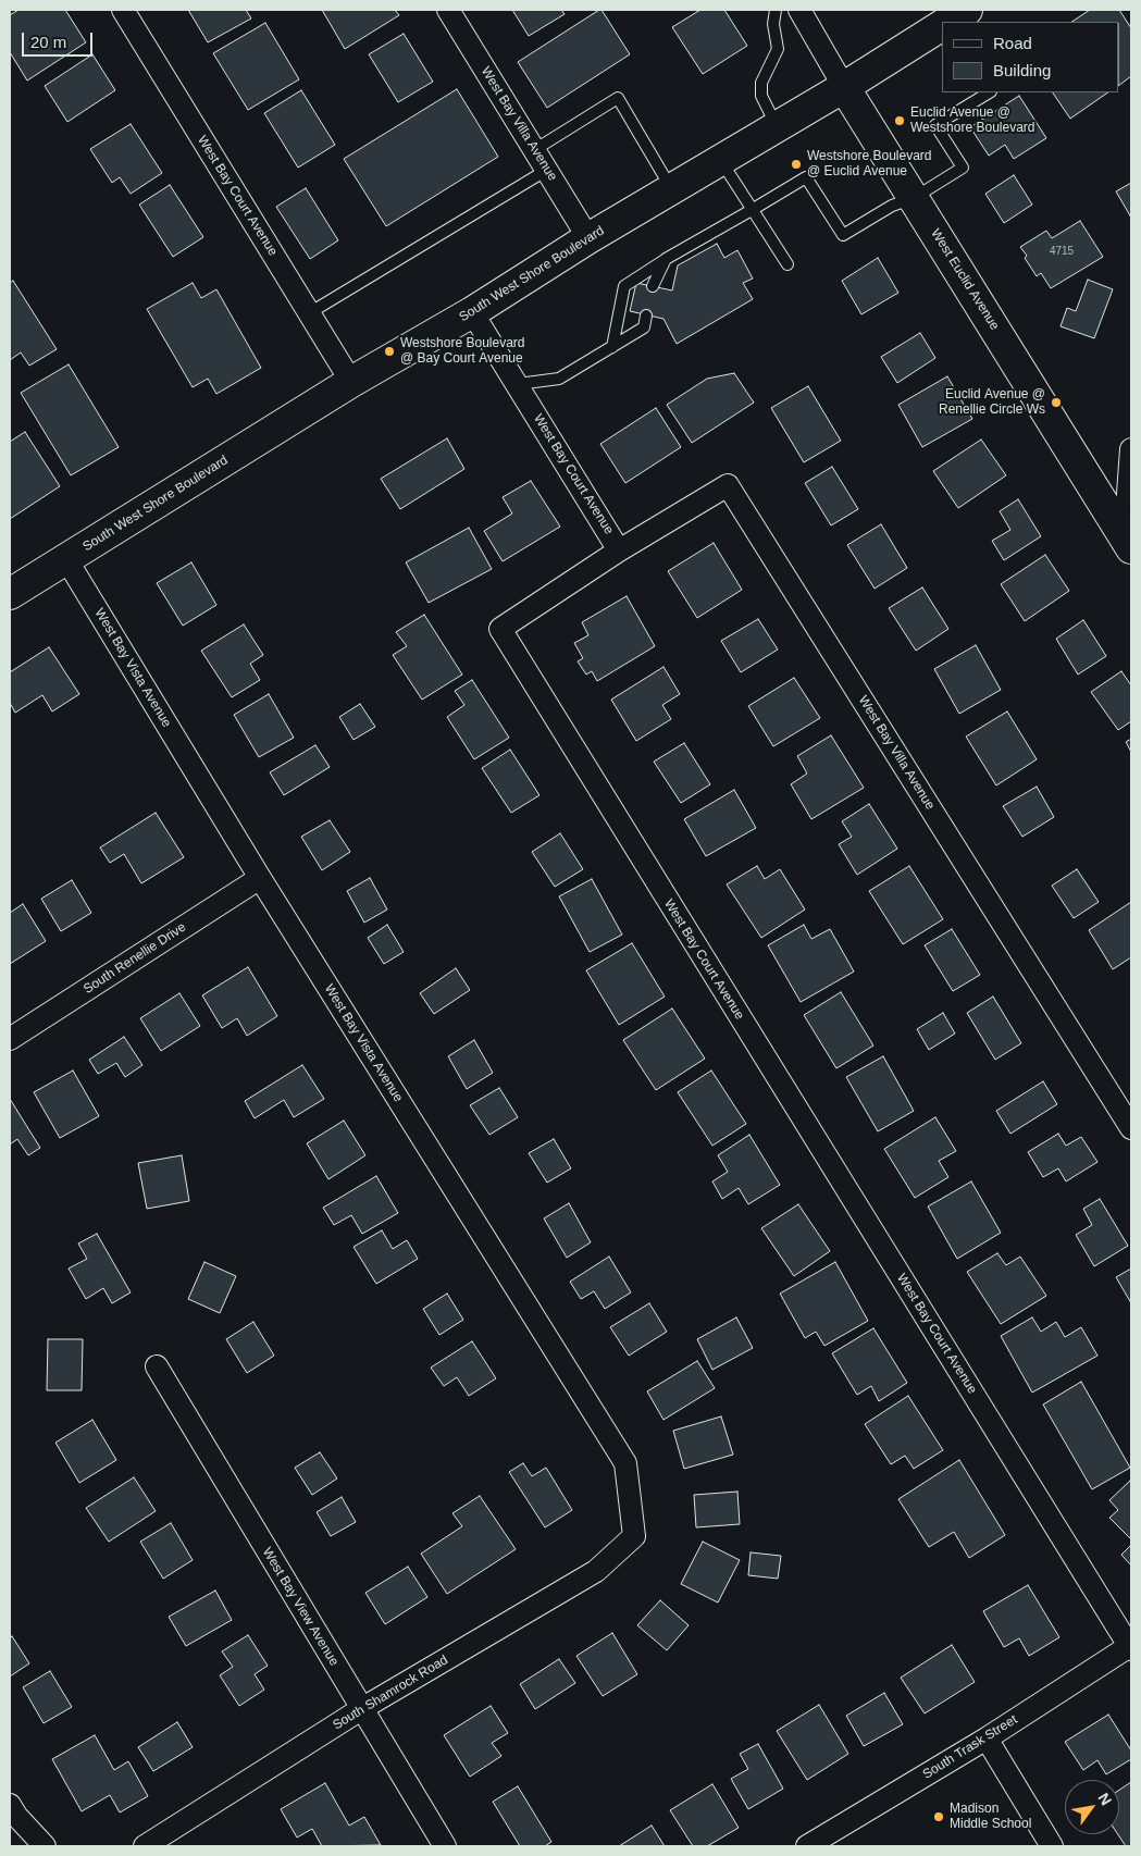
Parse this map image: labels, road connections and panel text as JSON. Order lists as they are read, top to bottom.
{
  "streets": {
    "street": [
      "West Bay Villa Avenue",
      "West Bay Court Avenue",
      "South West Shore Boulevard",
      "West Euclid Avenue",
      "West Bay Vista Avenue",
      "South Renellie Drive",
      "West Bay View Avenue",
      "South Shamrock Road",
      "South Trask Street"
    ]
  },
  "crossings": [
    ["West Bay Villa Avenue", "West Bay Court Avenue"],
    ["West Bay Villa Avenue", "South West Shore Boulevard"],
    ["West Bay Court Avenue", "South West Shore Boulevard"],
    ["West Bay Court Avenue", "South Trask Street"],
    ["South West Shore Boulevard", "West Euclid Avenue"],
    ["South West Shore Boulevard", "West Bay Vista Avenue"],
    ["West Bay Vista Avenue", "South Renellie Drive"],
    ["West Bay Vista Avenue", "South Shamrock Road"],
    ["West Bay View Avenue", "South Shamrock Road"]
  ],
  "places": [
    "Euclid Avenue @ Westshore Boulevard",
    "Westshore Boulevard @ Euclid Avenue",
    "Westshore Boulevard @ Bay Court Avenue",
    "Euclid Avenue @ Renellie Circle Ws",
    "Madison Middle School"
  ],
  "house_numbers": ["4715"],
  "legend": ["Road", "Building"],
  "scale_bar": "20 m",
  "north": "top right"
}
